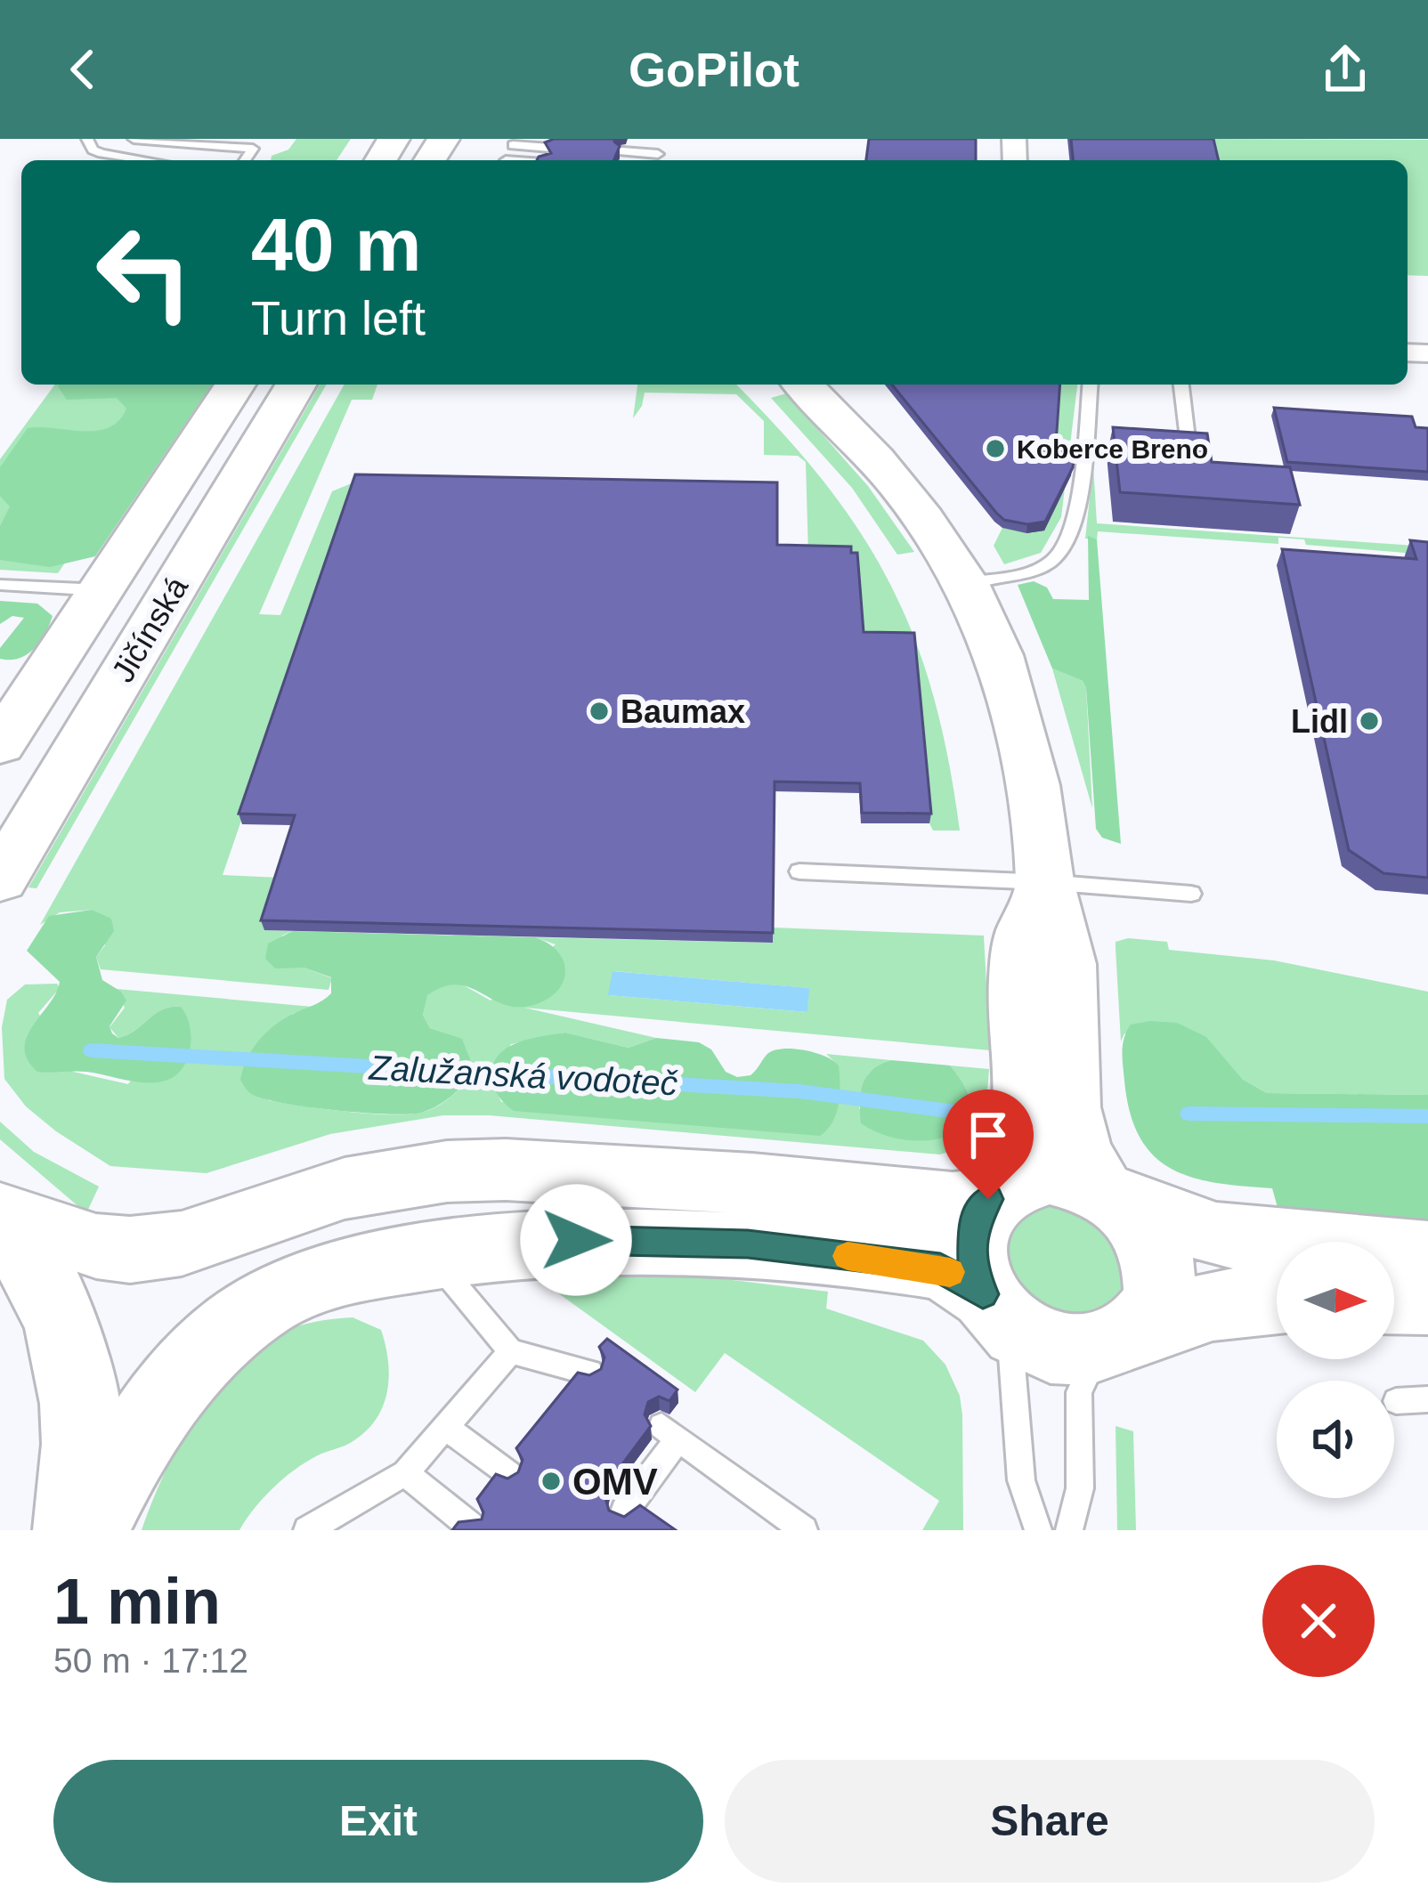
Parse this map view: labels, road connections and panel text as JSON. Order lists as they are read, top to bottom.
{
  "streets": {
    "street": ["Jičínská"]
  },
  "water": ["Zalužanská vodoteč"],
  "places": [
    "Koberce Breno",
    "Baumax",
    "Lidl",
    "OMV"
  ],
  "north": "right",
  "page": {
    "header": "GoPilot",
    "turn": ["40 m", "Turn left"],
    "heading": ["1 min", "50 m · 17:12"],
    "buttons": ["Exit", "Share"]
  }
}
